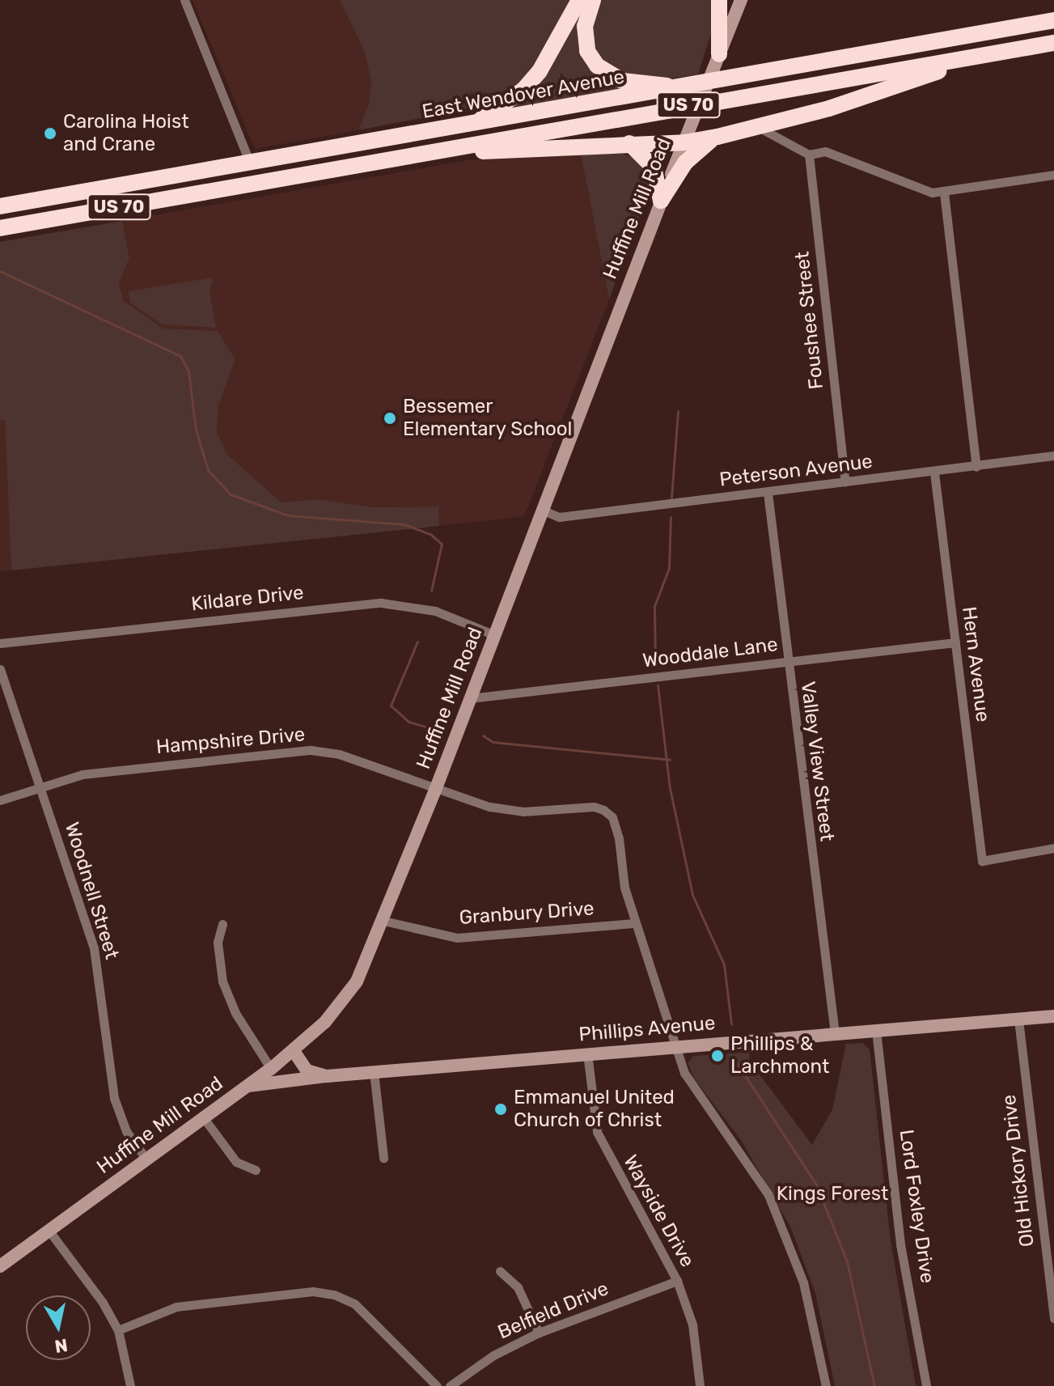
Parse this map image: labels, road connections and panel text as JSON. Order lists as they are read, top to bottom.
{
  "streets": {
    "highway": ["East Wendover Avenue", "US 70"],
    "main road": ["Huffine Mill Road", "Phillips Avenue"],
    "street": [
      "Foushee Street",
      "Peterson Avenue",
      "Kildare Drive",
      "Wooddale Lane",
      "Hern Avenue",
      "Hampshire Drive",
      "Valley View Street",
      "Woodnell Street",
      "Granbury Drive",
      "Old Hickory Drive",
      "Lord Foxley Drive",
      "Wayside Drive",
      "Belfield Drive"
    ]
  },
  "crossings": [
    ["Huffine Mill Road", "Peterson Avenue"],
    ["Huffine Mill Road", "Kildare Drive"],
    ["Huffine Mill Road", "Wooddale Lane"],
    ["Huffine Mill Road", "Hampshire Drive"],
    ["Huffine Mill Road", "Woodnell Street"],
    ["Huffine Mill Road", "Granbury Drive"],
    ["Huffine Mill Road", "Phillips Avenue"],
    ["Foushee Street", "Peterson Avenue"],
    ["Peterson Avenue", "Hern Avenue"],
    ["Peterson Avenue", "Valley View Street"],
    ["Wooddale Lane", "Hern Avenue"],
    ["Wooddale Lane", "Valley View Street"],
    ["Hampshire Drive", "Woodnell Street"],
    ["Hampshire Drive", "Granbury Drive"],
    ["Valley View Street", "Phillips Avenue"],
    ["Phillips Avenue", "Old Hickory Drive"],
    ["Phillips Avenue", "Lord Foxley Drive"],
    ["Phillips Avenue", "Wayside Drive"],
    ["Wayside Drive", "Belfield Drive"]
  ],
  "parks": ["Kings Forest"],
  "places": [
    "Carolina Hoist and Crane",
    "Bessemer Elementary School",
    "Phillips & Larchmont",
    "Emmanuel United Church of Christ"
  ],
  "north": "bottom"
}
